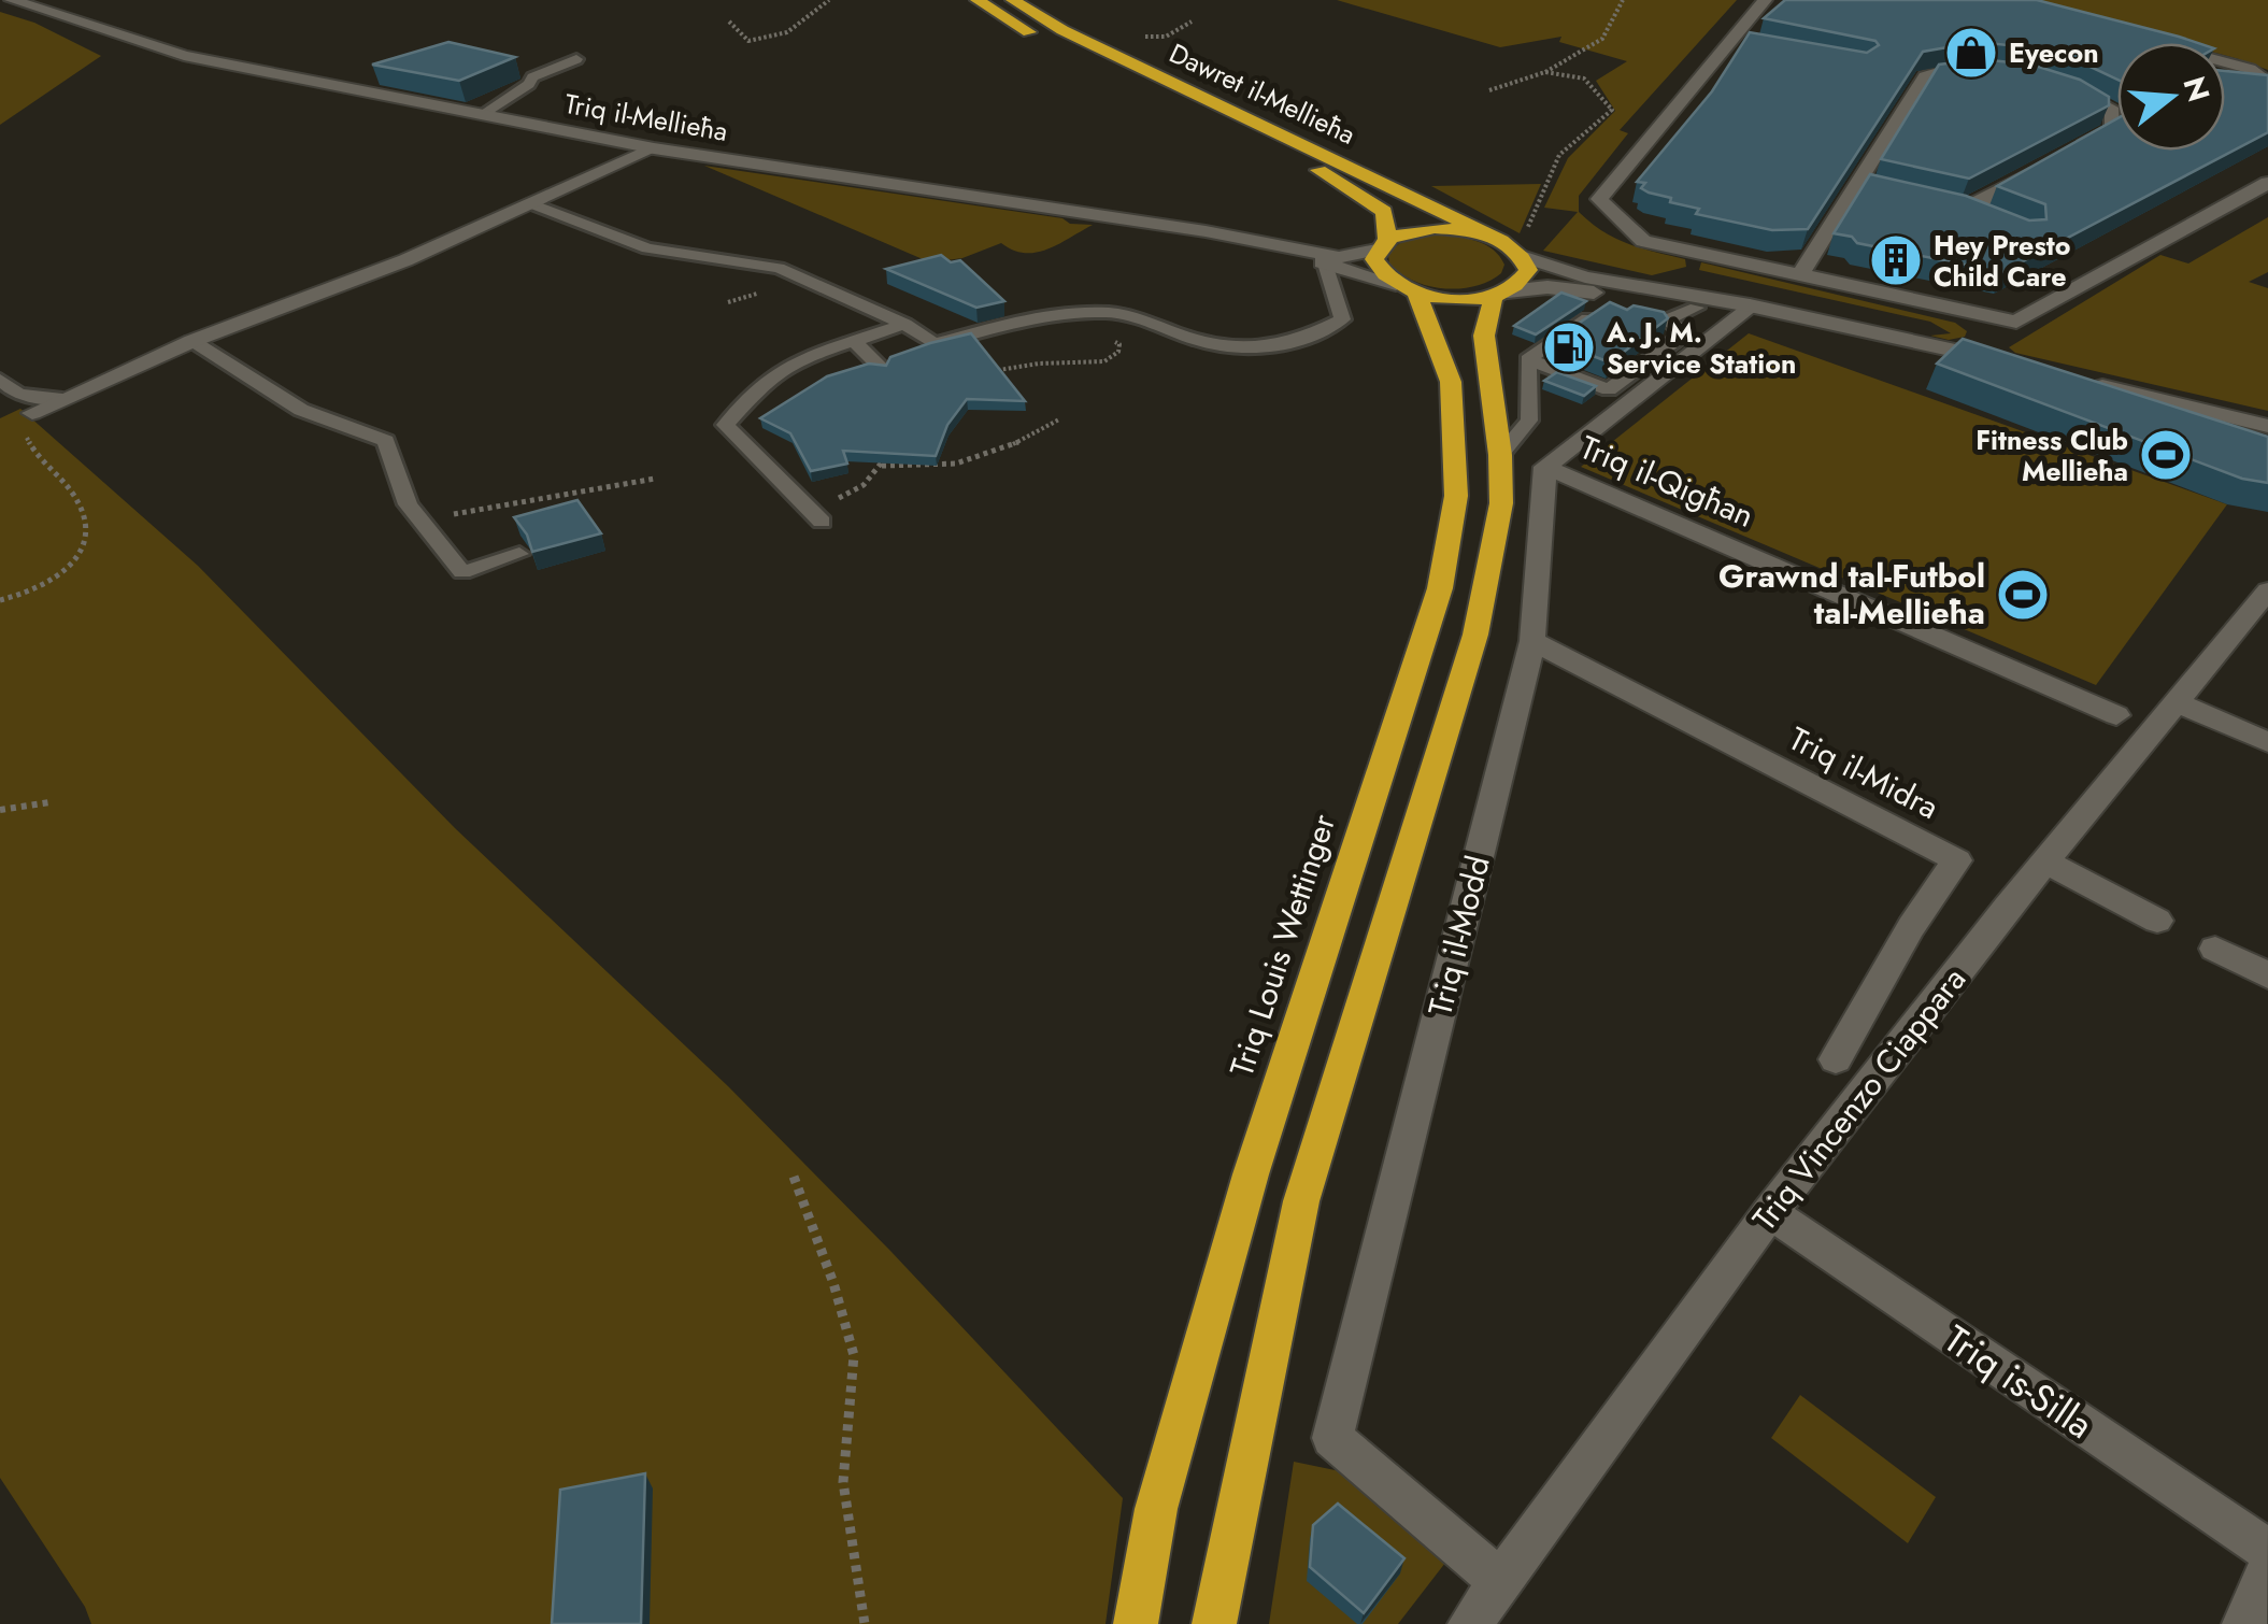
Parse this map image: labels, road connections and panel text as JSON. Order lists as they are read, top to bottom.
{
  "streets": {
    "highway": ["Dawret il-Mellieħa", "Triq Louis Wettinger"],
    "street": [
      "Triq il-Mellieħa",
      "Triq il-Qigħan",
      "Triq il-Midra",
      "Triq il-Modd",
      "Triq Vincenzo Ciappara",
      "Triq is-Silla"
    ]
  },
  "crossings": [
    ["Dawret il-Mellieħa", "Triq il-Mellieħa"],
    ["Triq il-Qigħan", "Triq il-Modd"],
    ["Triq il-Midra", "Triq il-Modd"],
    ["Triq il-Modd", "Triq Vincenzo Ciappara"],
    ["Triq Vincenzo Ciappara", "Triq is-Silla"]
  ],
  "places": {
    "shop": ["Eyecon"],
    "building": ["Hey Presto Child Care"],
    "fuel station": ["A. J. M. Service Station"],
    "sports": ["Fitness Club Mellieħa", "Grawnd tal-Futbol tal-Mellieħa"]
  },
  "north": "right"
}
